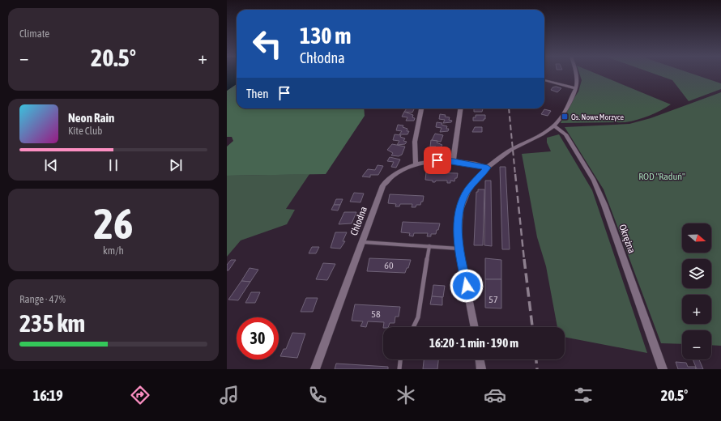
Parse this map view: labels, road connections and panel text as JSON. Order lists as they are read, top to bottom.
{
  "streets": {
    "street": ["Chłodna", "Okrężna"]
  },
  "parks": ["ROD \"Raduń\""],
  "places": {
    "transit": ["Os. Nowe Morzyce"]
  },
  "house_numbers": ["60", "57", "58"],
  "north": "right",
  "page": {
    "tile": [
      "Climate",
      ["26", "km/h"],
      ["Range · 47%", "235 km"]
    ],
    "turn": ["130 m", "Chłodna"],
    "heat": ["−", "20.5°", "+"],
    "then": "Then",
    "song": ["Neon Rain", "Kite Club"],
    "map_buttons": ["+", "−"],
    "limit": "30",
    "trip": "16:20 · 1 min · 190 m",
    "tabs": ["16:19", "20.5°"]
  }
}
